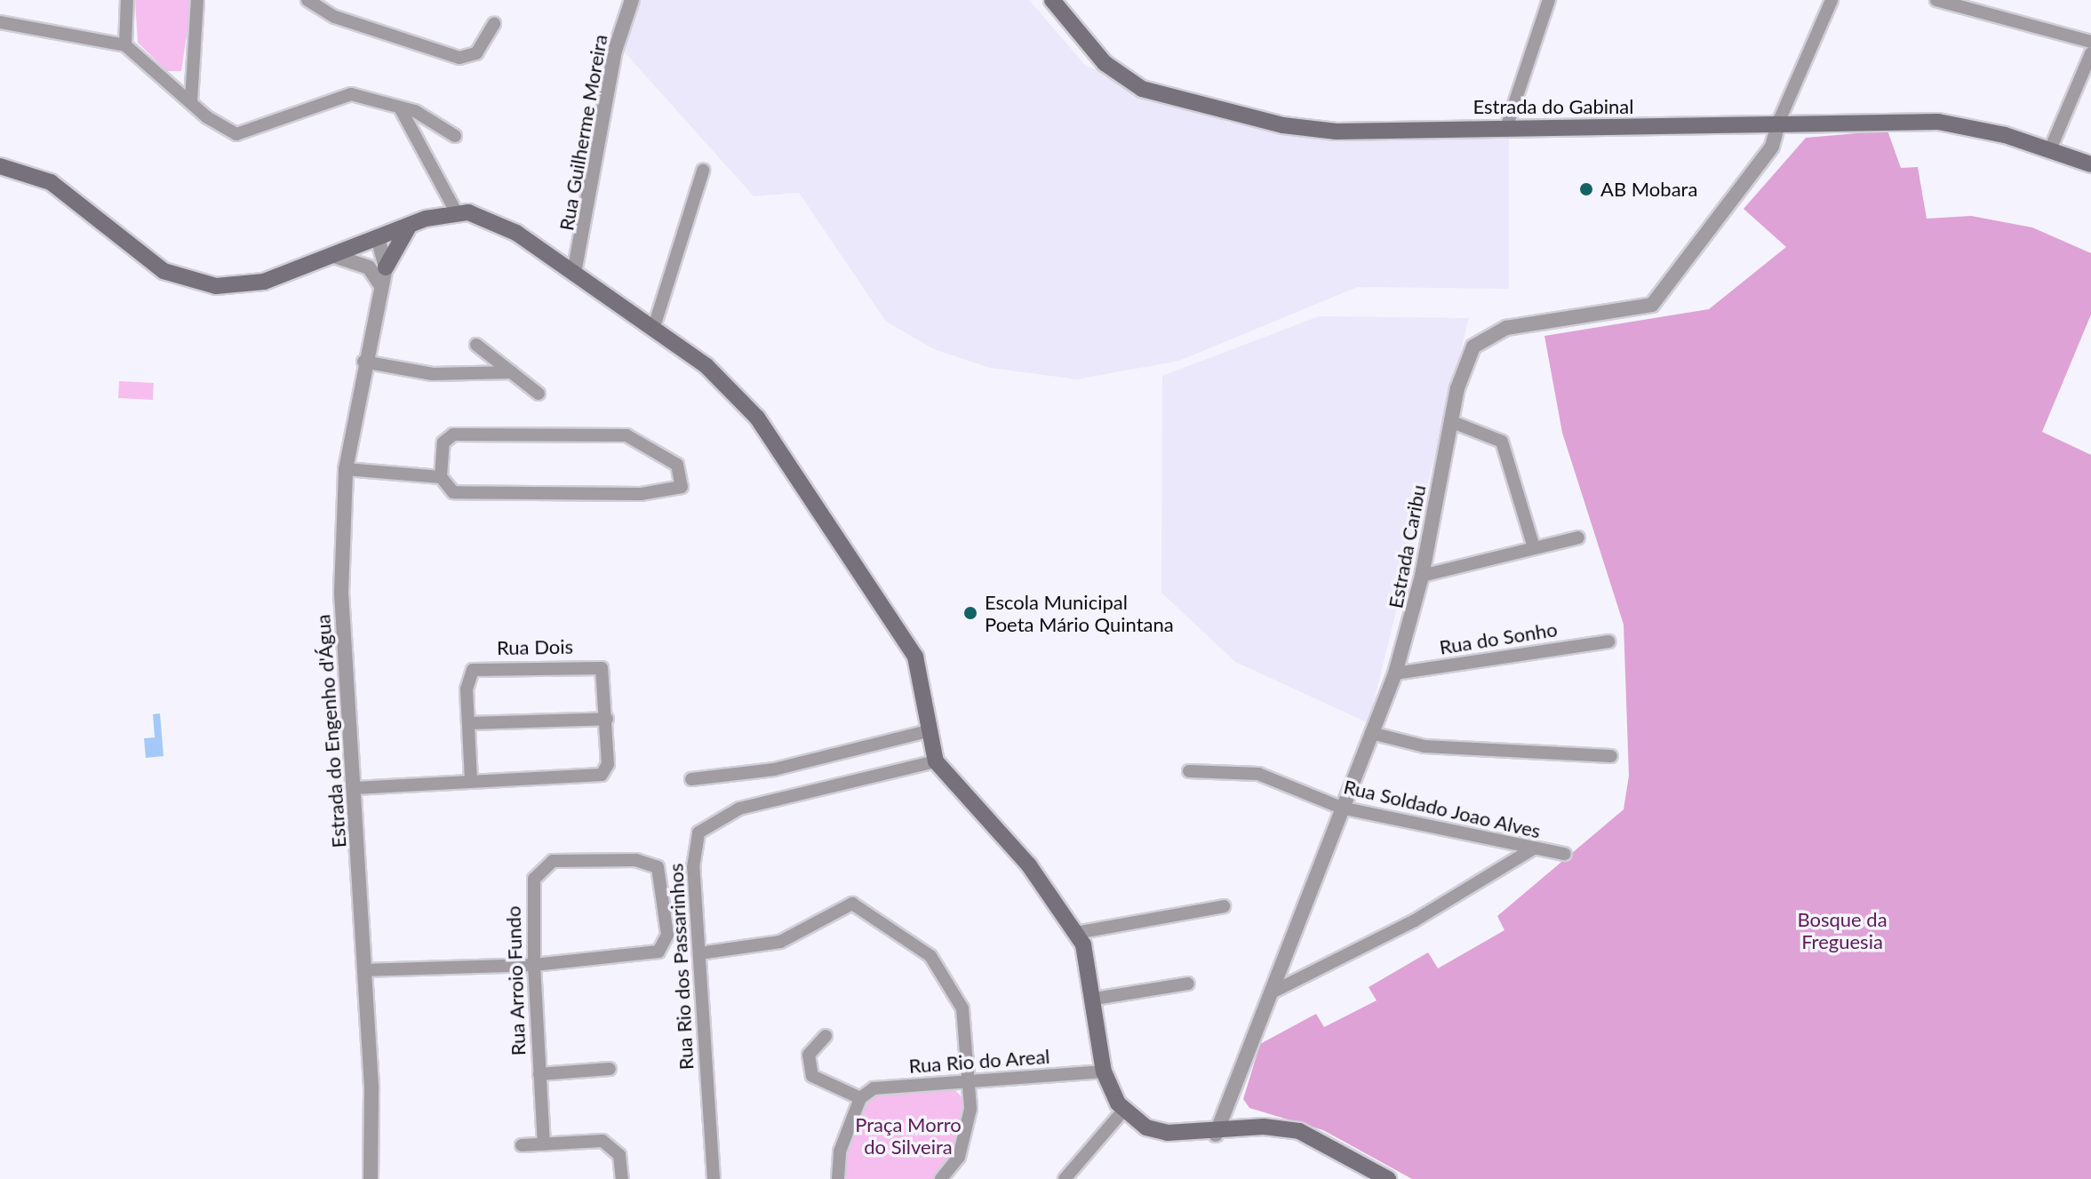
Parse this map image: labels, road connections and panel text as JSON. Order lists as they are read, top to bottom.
{
  "streets": {
    "main road": ["Estrada do Gabinal"],
    "street": [
      "Rua Guilherme Moreira",
      "Estrada Caribu",
      "Rua do Sonho",
      "Rua Dois",
      "Estrada do Engenho d'Água",
      "Rua Soldado Joao Alves",
      "Rua Rio dos Passarinhos",
      "Rua Arroio Fundo",
      "Rua Rio do Areal"
    ]
  },
  "crossings": [
    ["Estrada do Gabinal", "Estrada Caribu"],
    ["Estrada Caribu", "Rua do Sonho"],
    ["Estrada Caribu", "Rua Soldado Joao Alves"],
    ["Rua Dois", "Estrada do Engenho d'Água"]
  ],
  "parks": ["Bosque da Freguesia", "Praça Morro do Silveira"],
  "places": ["AB Mobara", "Escola Municipal Poeta Mário Quintana"]
}
